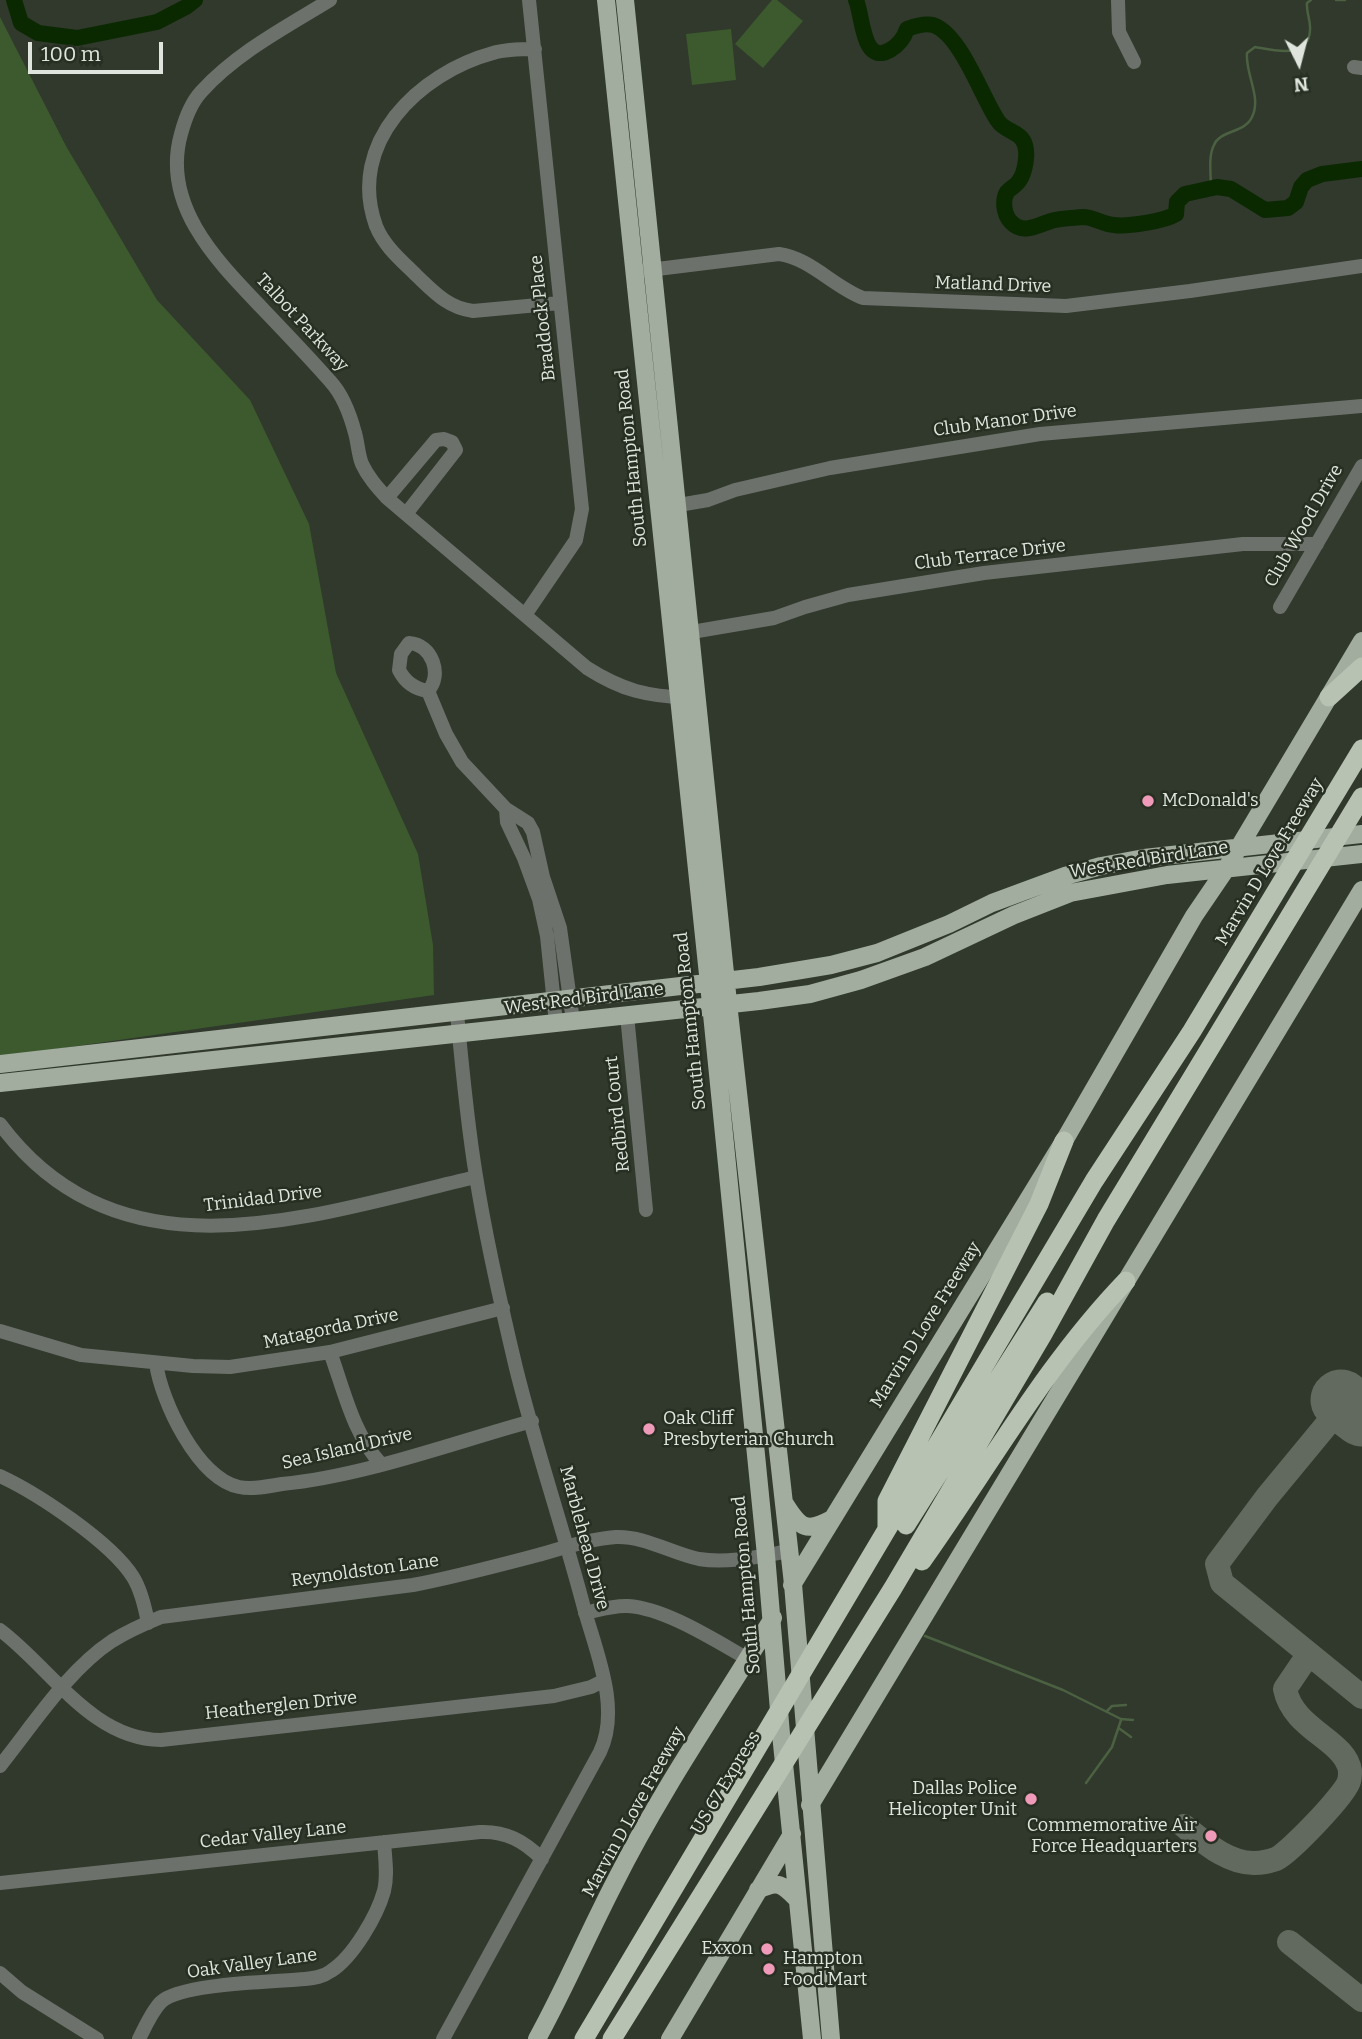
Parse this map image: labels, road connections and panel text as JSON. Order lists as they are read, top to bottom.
{
  "streets": {
    "highway": ["Marvin D Love Freeway", "US 67 Express"],
    "main road": ["South Hampton Road", "West Red Bird Lane"],
    "street": [
      "Matland Drive",
      "Braddock Place",
      "Talbot Parkway",
      "Club Manor Drive",
      "Club Wood Drive",
      "Club Terrace Drive",
      "Redbird Court",
      "Trinidad Drive",
      "Matagorda Drive",
      "Sea Island Drive",
      "Marblehead Drive",
      "Reynoldston Lane",
      "Heatherglen Drive",
      "Cedar Valley Lane",
      "Oak Valley Lane"
    ]
  },
  "crossings": [
    ["Matland Drive", "South Hampton Road"],
    ["Braddock Place", "Talbot Parkway"],
    ["Talbot Parkway", "South Hampton Road"],
    ["Club Manor Drive", "South Hampton Road"],
    ["South Hampton Road", "Club Terrace Drive"],
    ["South Hampton Road", "West Red Bird Lane"],
    ["South Hampton Road", "Marvin D Love Freeway"],
    ["South Hampton Road", "Reynoldston Lane"],
    ["Club Wood Drive", "Club Terrace Drive"],
    ["West Red Bird Lane", "Marvin D Love Freeway"],
    ["West Red Bird Lane", "Redbird Court"],
    ["West Red Bird Lane", "Marblehead Drive"],
    ["Marvin D Love Freeway", "US 67 Express"],
    ["Trinidad Drive", "Marblehead Drive"],
    ["Matagorda Drive", "Sea Island Drive"],
    ["Matagorda Drive", "Marblehead Drive"],
    ["Sea Island Drive", "Marblehead Drive"],
    ["Marblehead Drive", "Reynoldston Lane"],
    ["Marblehead Drive", "Heatherglen Drive"],
    ["Marblehead Drive", "Cedar Valley Lane"],
    ["Reynoldston Lane", "Heatherglen Drive"],
    ["Cedar Valley Lane", "Oak Valley Lane"]
  ],
  "places": [
    "McDonald's",
    "Oak Cliff Presbyterian Church",
    "Dallas Police Helicopter Unit",
    "Commemorative Air Force Headquarters",
    "Exxon",
    "Hampton Food Mart"
  ],
  "scale_bar": "100 m",
  "north": "bottom"
}
